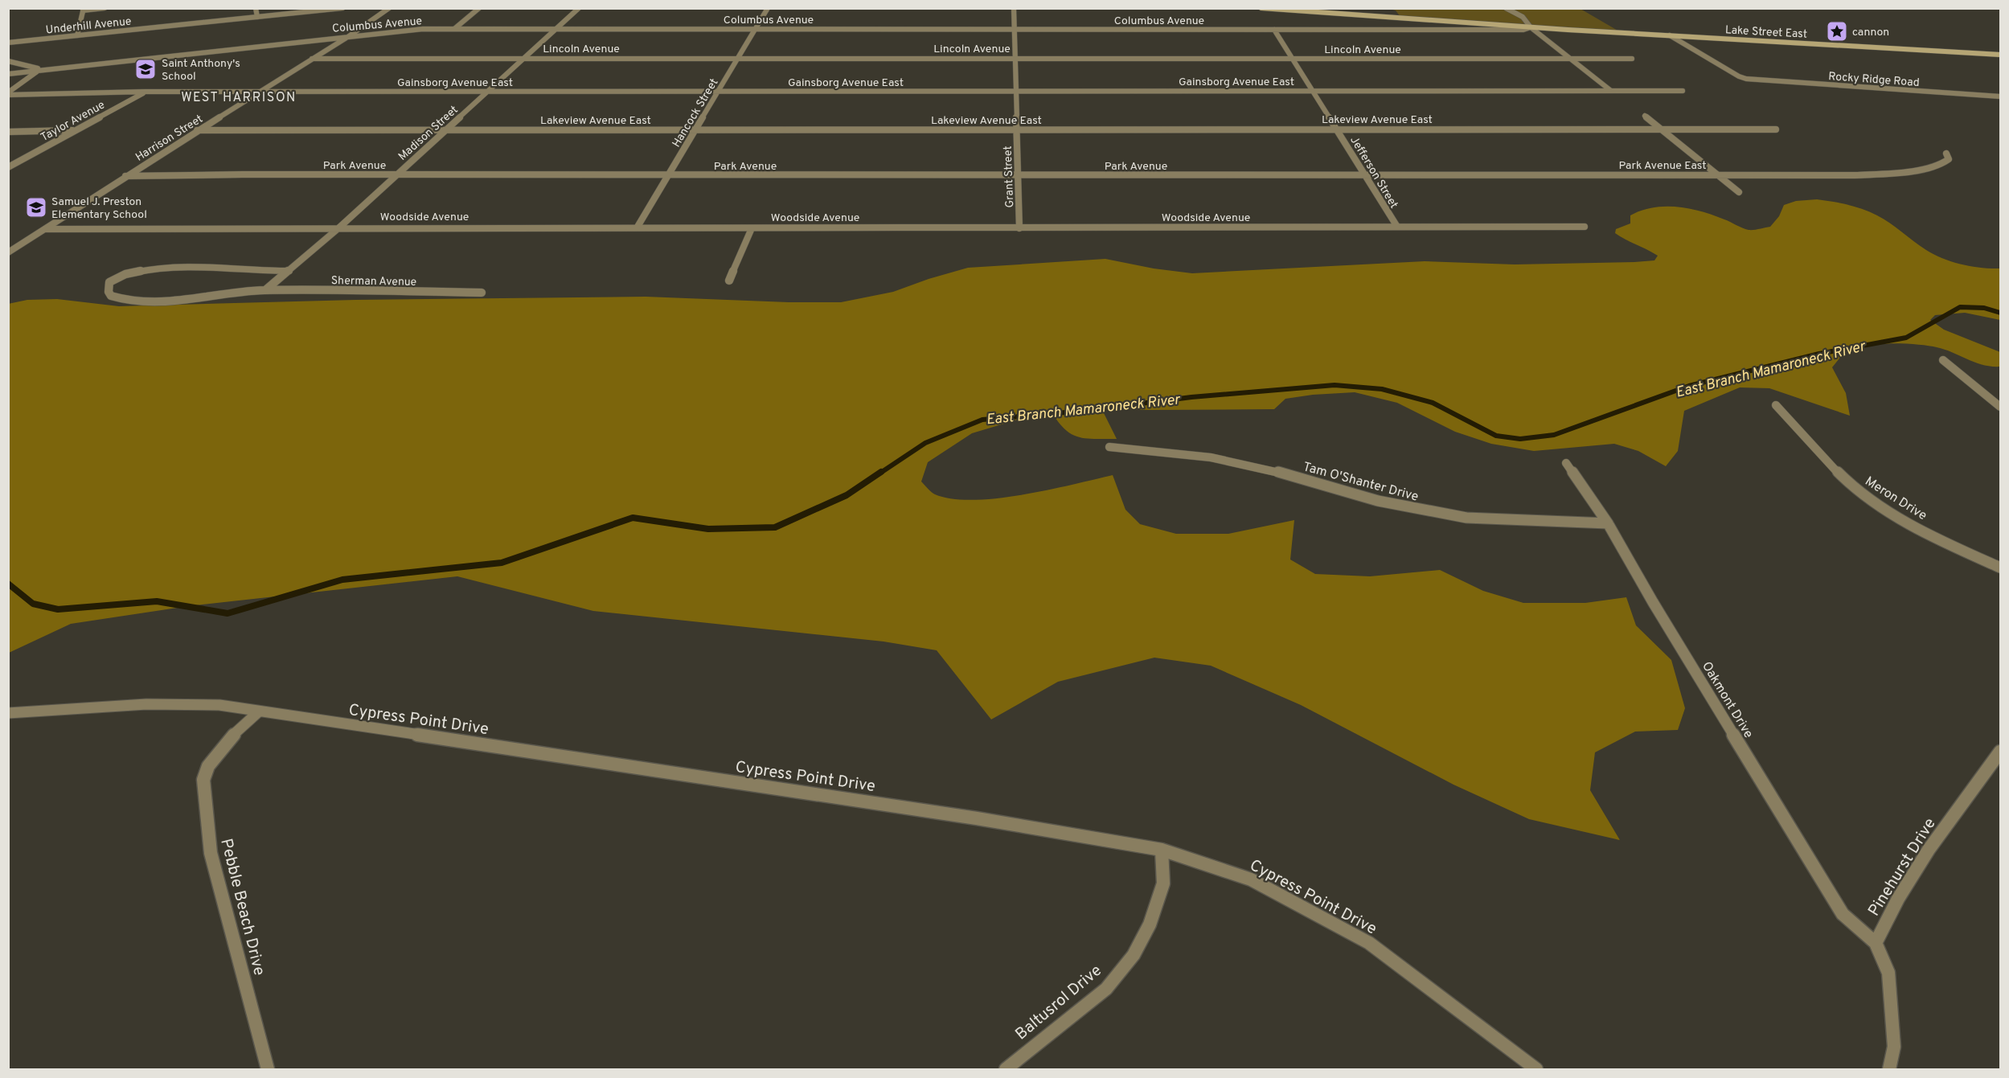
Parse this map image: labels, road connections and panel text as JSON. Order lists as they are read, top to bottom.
{
  "streets": {
    "main road": ["Lake Street East"],
    "street": [
      "Columbus Avenue",
      "Underhill Avenue",
      "Lincoln Avenue",
      "Rocky Ridge Road",
      "Gainsborg Avenue East",
      "Hancock Street",
      "Lakeview Avenue East",
      "Taylor Avenue",
      "Madison Street",
      "Harrison Street",
      "Park Avenue",
      "Park Avenue East",
      "Jefferson Street",
      "Grant Street",
      "Woodside Avenue",
      "Sherman Avenue",
      "Tam O'Shanter Drive",
      "Meron Drive",
      "Oakmont Drive",
      "Cypress Point Drive",
      "Pinehurst Drive",
      "Pebble Beach Drive",
      "Baltusrol Drive"
    ]
  },
  "crossings": [
    ["Columbus Avenue", "Lake Street East"],
    ["Columbus Avenue", "Hancock Street"],
    ["Columbus Avenue", "Madison Street"],
    ["Columbus Avenue", "Harrison Street"],
    ["Columbus Avenue", "Jefferson Street"],
    ["Columbus Avenue", "Grant Street"],
    ["Lake Street East", "Rocky Ridge Road"],
    ["Lincoln Avenue", "Hancock Street"],
    ["Lincoln Avenue", "Madison Street"],
    ["Lincoln Avenue", "Harrison Street"],
    ["Lincoln Avenue", "Jefferson Street"],
    ["Lincoln Avenue", "Grant Street"],
    ["Gainsborg Avenue East", "Hancock Street"],
    ["Gainsborg Avenue East", "Taylor Avenue"],
    ["Gainsborg Avenue East", "Madison Street"],
    ["Gainsborg Avenue East", "Harrison Street"],
    ["Gainsborg Avenue East", "Jefferson Street"],
    ["Gainsborg Avenue East", "Grant Street"],
    ["Hancock Street", "Lakeview Avenue East"],
    ["Hancock Street", "Park Avenue"],
    ["Hancock Street", "Woodside Avenue"],
    ["Lakeview Avenue East", "Madison Street"],
    ["Lakeview Avenue East", "Harrison Street"],
    ["Lakeview Avenue East", "Jefferson Street"],
    ["Lakeview Avenue East", "Grant Street"],
    ["Madison Street", "Park Avenue"],
    ["Madison Street", "Woodside Avenue"],
    ["Madison Street", "Sherman Avenue"],
    ["Harrison Street", "Park Avenue"],
    ["Harrison Street", "Woodside Avenue"],
    ["Park Avenue", "Park Avenue East"],
    ["Park Avenue", "Jefferson Street"],
    ["Park Avenue", "Grant Street"],
    ["Park Avenue East", "Jefferson Street"],
    ["Jefferson Street", "Woodside Avenue"],
    ["Grant Street", "Woodside Avenue"],
    ["Tam O'Shanter Drive", "Oakmont Drive"],
    ["Oakmont Drive", "Pinehurst Drive"],
    ["Cypress Point Drive", "Pebble Beach Drive"],
    ["Cypress Point Drive", "Baltusrol Drive"]
  ],
  "districts": ["WEST HARRISON"],
  "water": ["East Branch Mamaroneck River"],
  "places": {
    "place": ["cannon"],
    "school or university": ["Saint Anthony's School", "Samuel J. Preston Elementary School"]
  }
}
